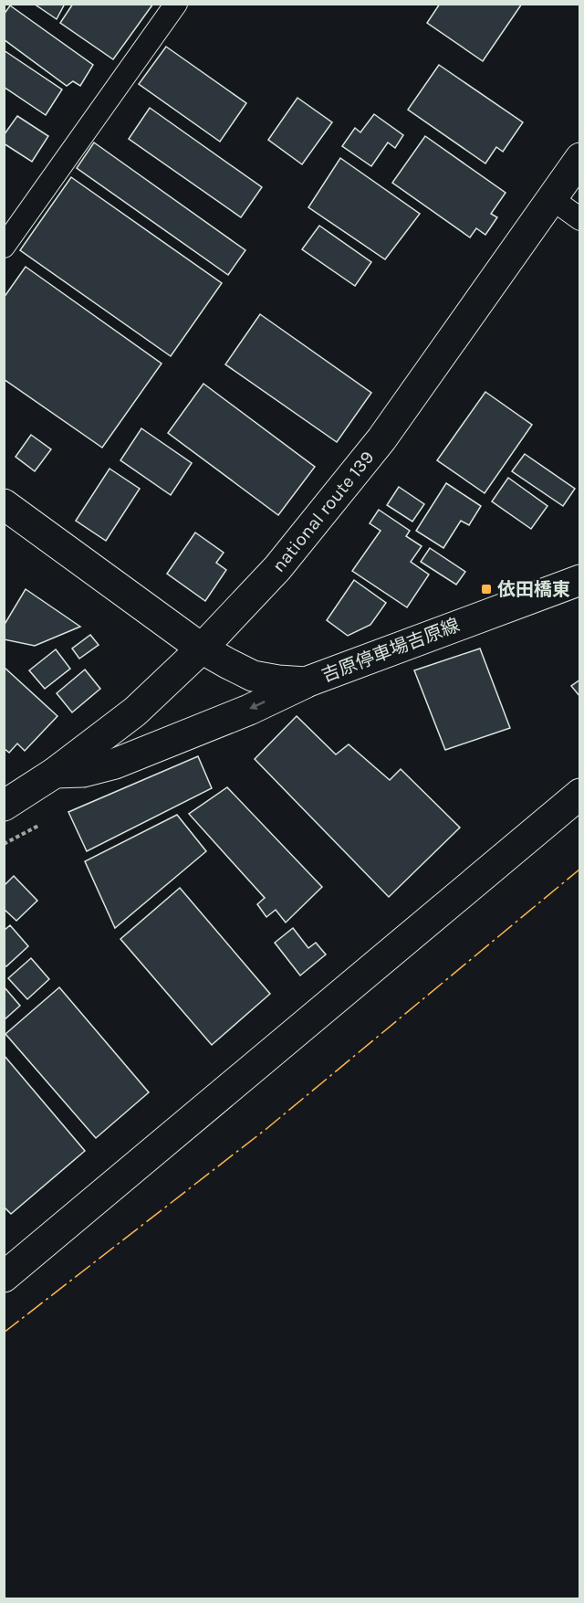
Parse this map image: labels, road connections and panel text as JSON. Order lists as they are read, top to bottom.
{
  "streets": {
    "main road": ["national route 139", "吉原停車場吉原線"]
  },
  "crossings": [
    ["national route 139", "吉原停車場吉原線"]
  ],
  "places": {
    "transit": ["依田橋東"]
  }
}
